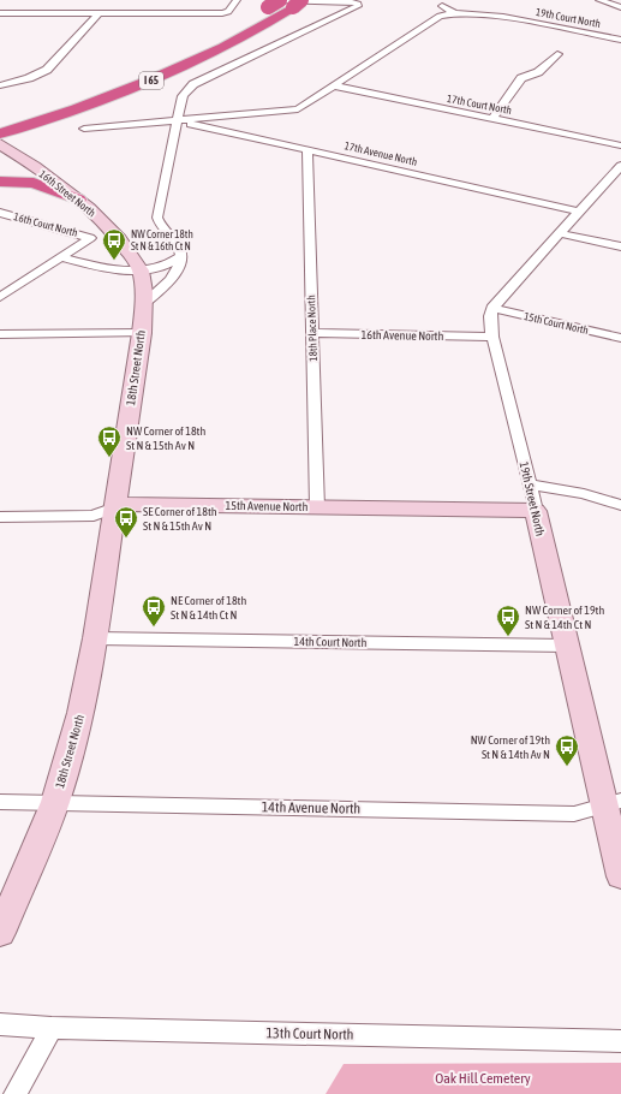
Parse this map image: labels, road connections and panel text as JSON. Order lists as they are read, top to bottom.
{
  "streets": {
    "highway": ["I 65"],
    "street": [
      "19th Court North",
      "17th Court North",
      "17th Avenue North",
      "16th Street North",
      "16th Court North",
      "15th Court North",
      "18th Place North",
      "16th Avenue North",
      "18th Street North",
      "19th Street North",
      "15th Avenue North",
      "14th Court North",
      "14th Avenue North",
      "13th Court North"
    ]
  },
  "crossings": [
    ["17th Avenue North", "18th Place North"],
    ["16th Street North", "18th Street North"],
    ["15th Court North", "19th Street North"],
    ["18th Place North", "16th Avenue North"],
    ["18th Place North", "15th Avenue North"],
    ["16th Avenue North", "19th Street North"],
    ["18th Street North", "15th Avenue North"],
    ["18th Street North", "14th Court North"],
    ["18th Street North", "14th Avenue North"],
    ["19th Street North", "15th Avenue North"],
    ["19th Street North", "14th Court North"],
    ["19th Street North", "14th Avenue North"]
  ],
  "parks": ["Oak Hill Cemetery"],
  "places": {
    "bus stop": [
      "NW Corner 18th St N & 16th Ct N",
      "NW Corner of 18th St N & 15th Av N",
      "SE Corner of 18th St N & 15th Av N",
      "NE Corner of 18th St N & 14th Ct N",
      "NW Corner of 19th St N & 14th Ct N",
      "NW Corner of 19th St N & 14th Av N"
    ]
  }
}
